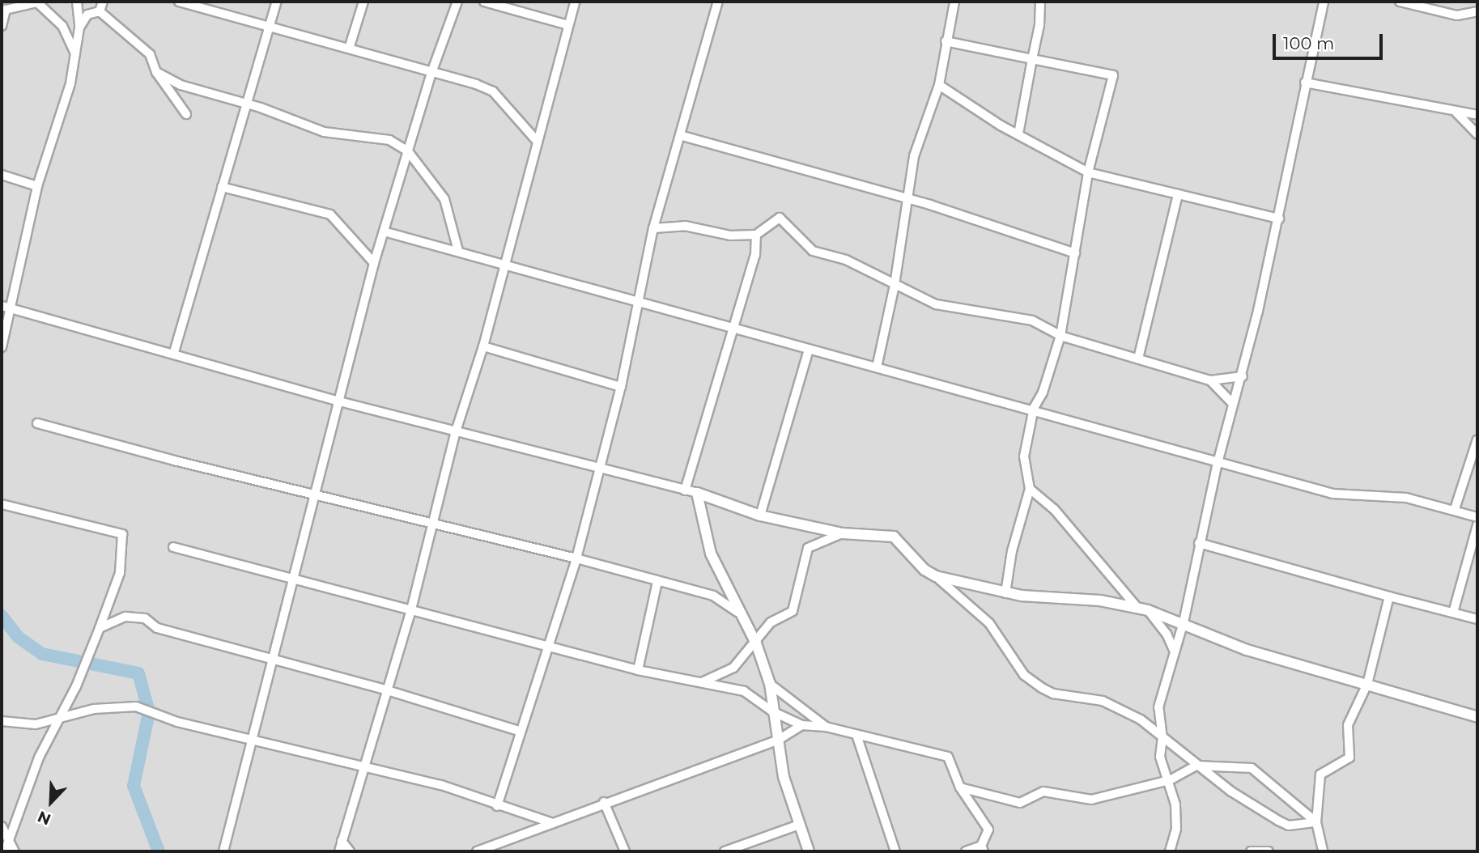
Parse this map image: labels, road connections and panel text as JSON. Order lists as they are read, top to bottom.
{
  "scale_bar": "100 m",
  "north": "bottom left"
}
